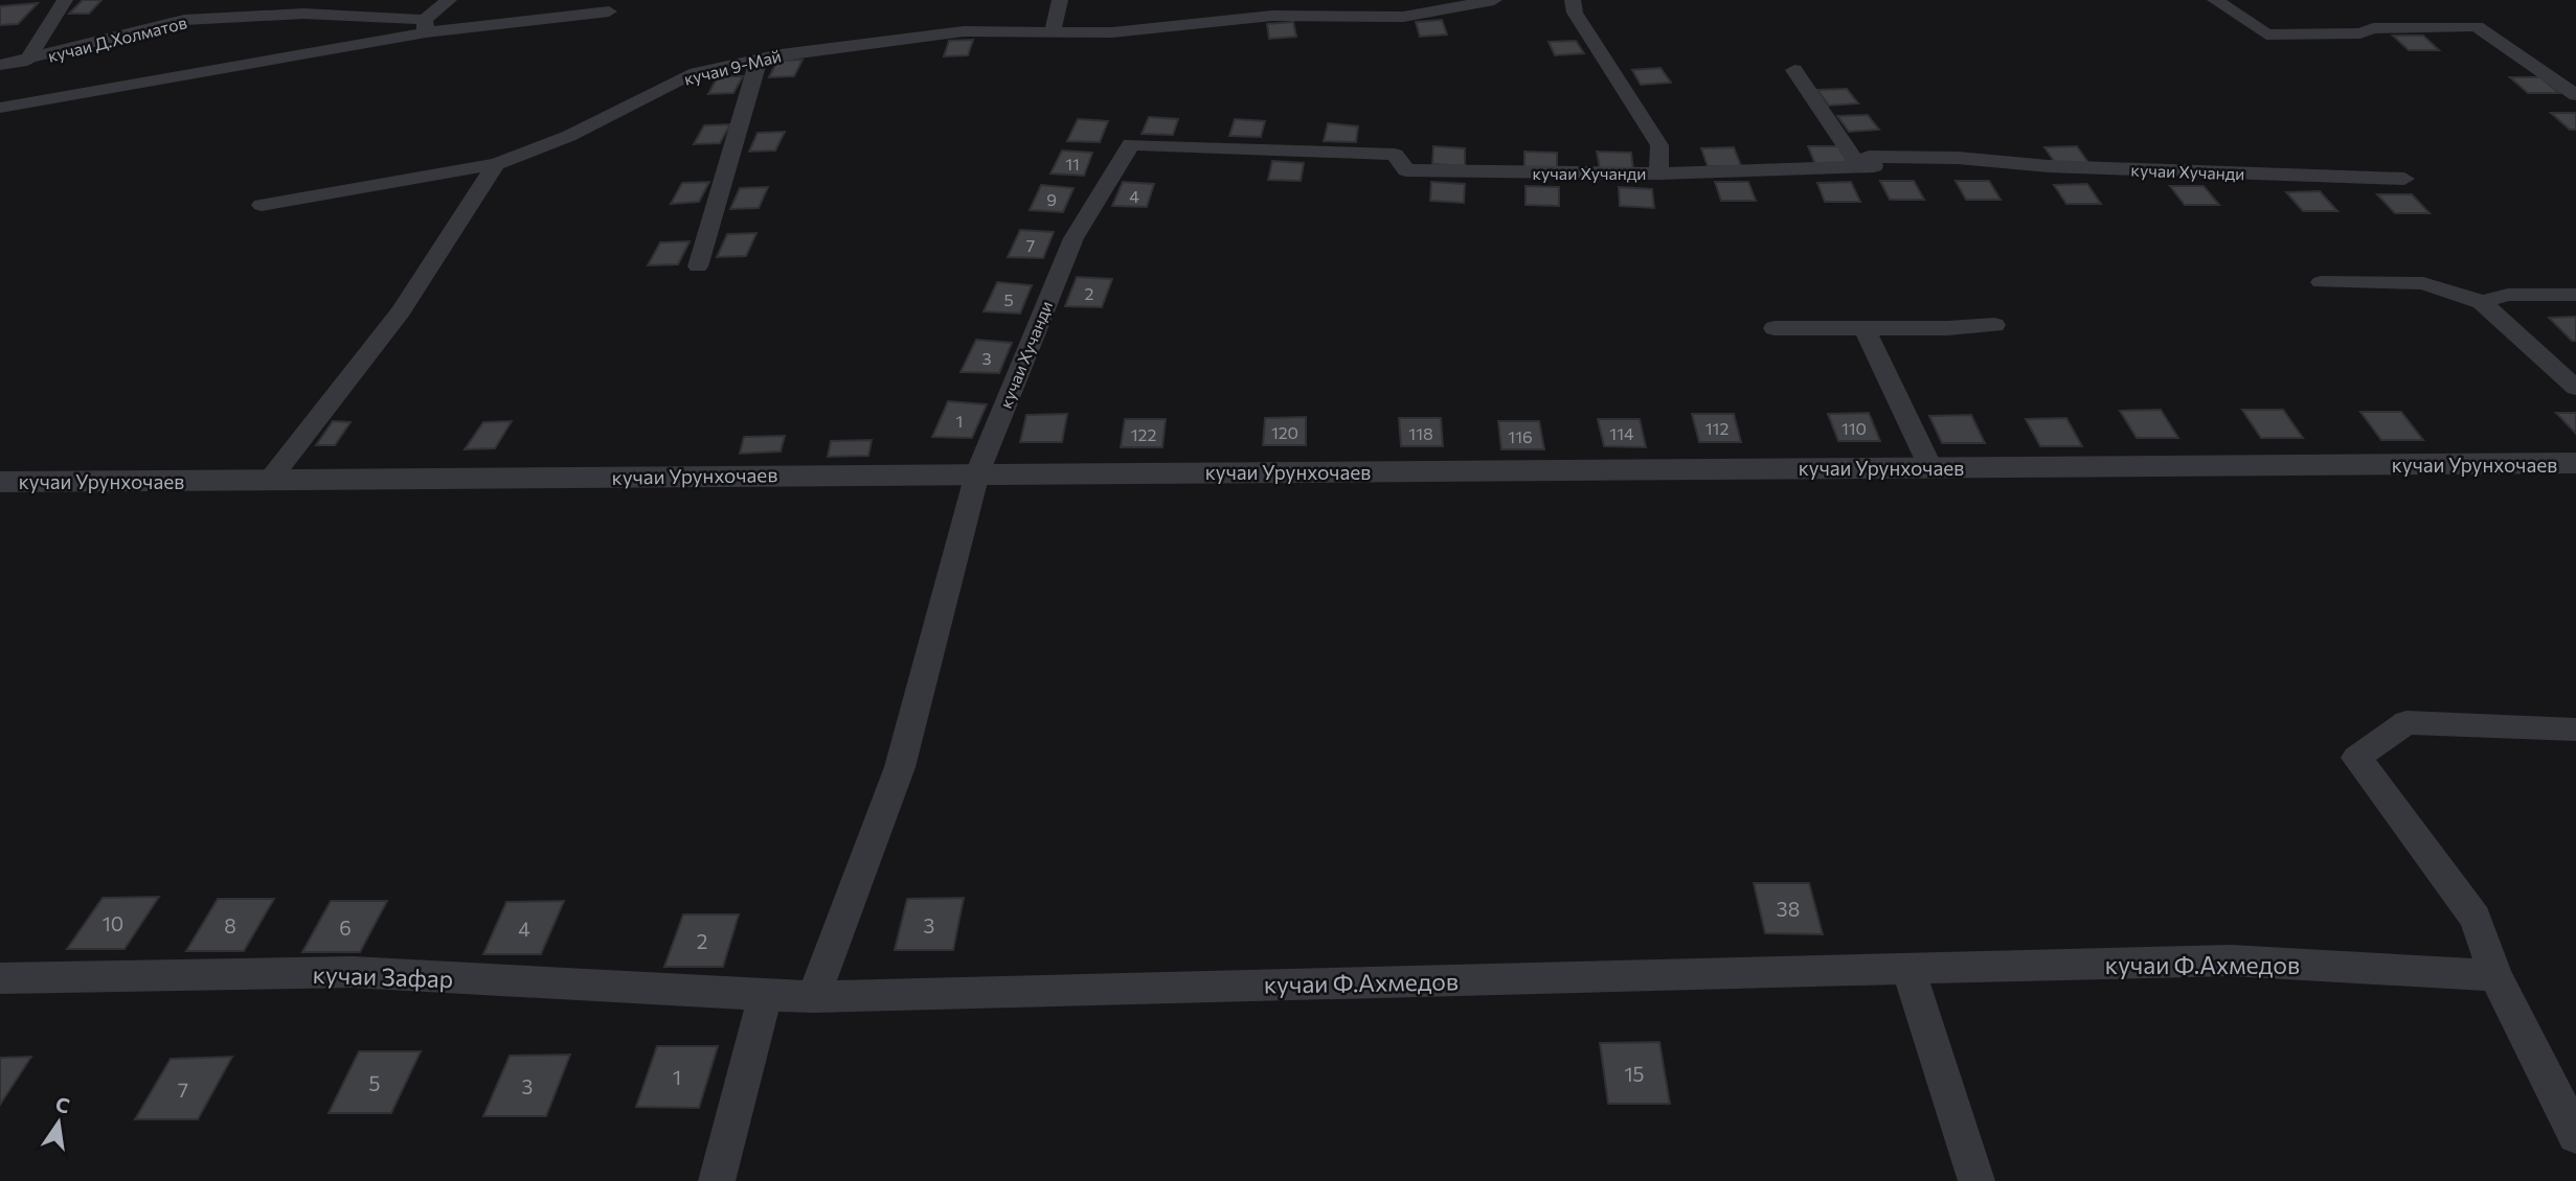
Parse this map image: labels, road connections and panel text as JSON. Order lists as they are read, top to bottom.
{
  "streets": {
    "street": [
      "кучаи Д.Холматов",
      "кучаи 9-Май",
      "кучаи Хучанди",
      "кучаи Урунхочаев",
      "кучаи Ф.Ахмедов",
      "кучаи Зафар"
    ]
  },
  "crossings": [
    ["кучаи Хучанди", "кучаи Урунхочаев"],
    ["кучаи Ф.Ахмедов", "кучаи Зафар"]
  ],
  "house_numbers": [
    "11",
    "4",
    "9",
    "7",
    "2",
    "5",
    "3",
    "1",
    "112",
    "110",
    "120",
    "118",
    "114",
    "122",
    "116",
    "38",
    "10",
    "8",
    "3",
    "6",
    "4",
    "2",
    "15",
    "1",
    "5",
    "3",
    "7"
  ],
  "north": "top"
}
